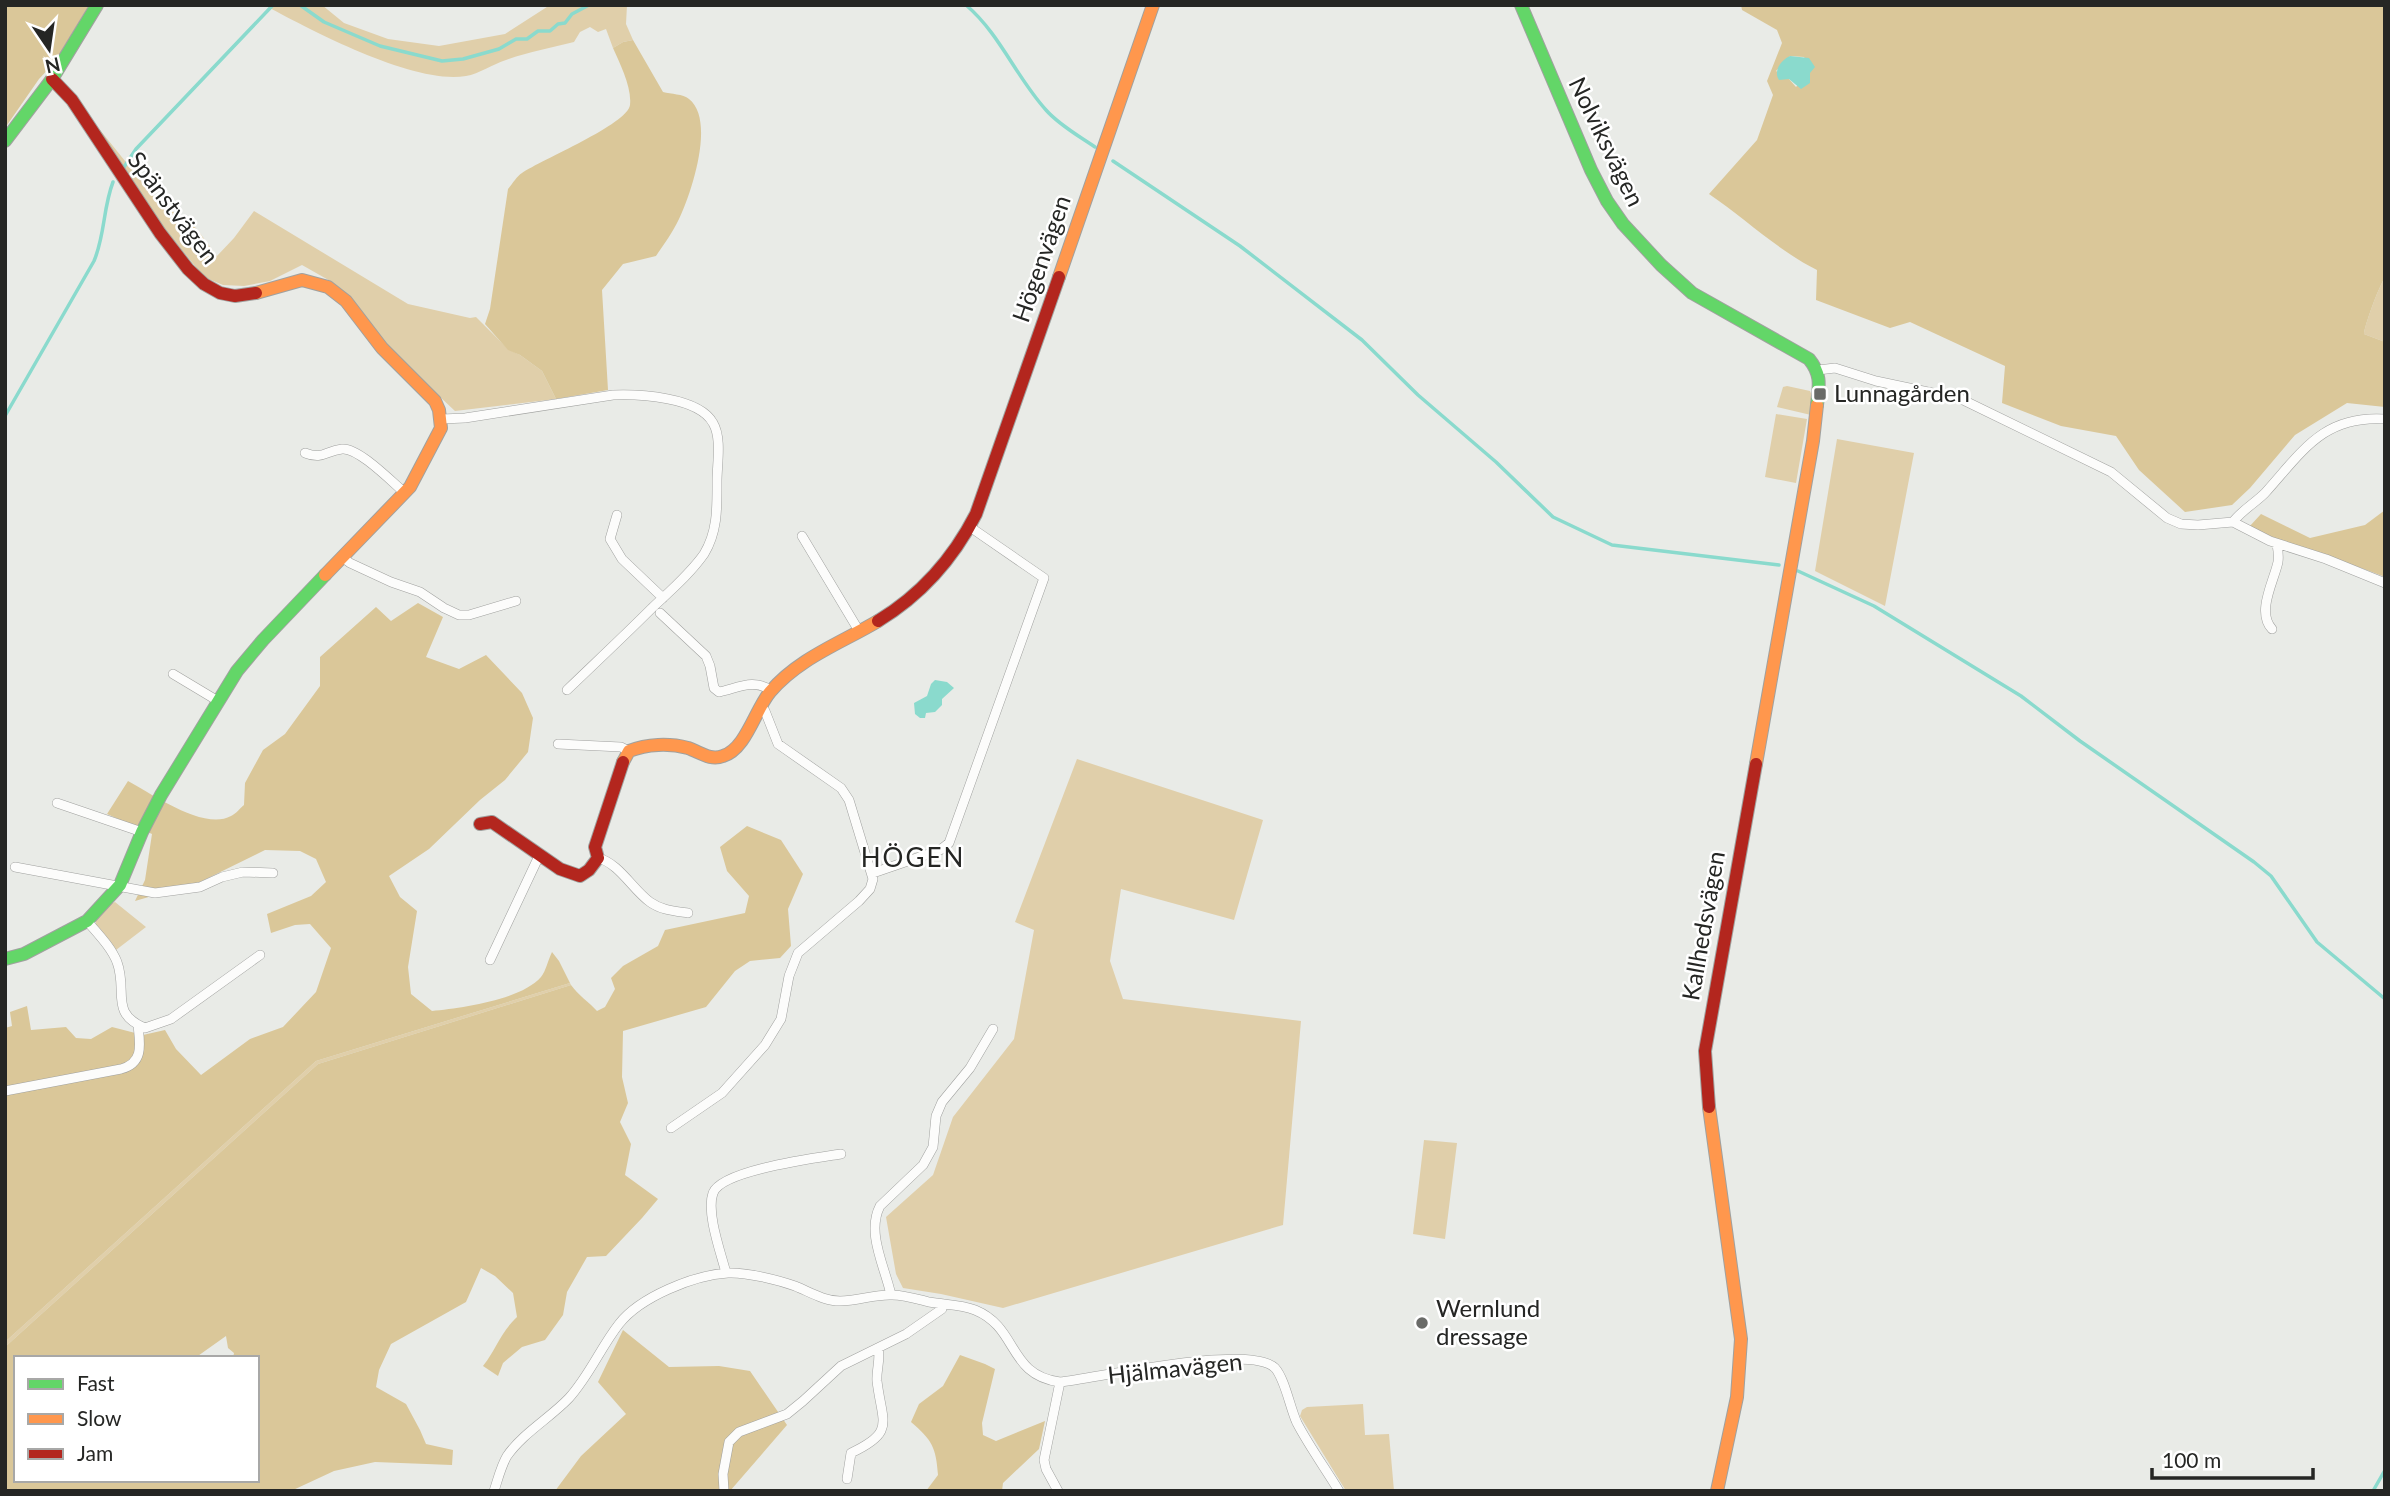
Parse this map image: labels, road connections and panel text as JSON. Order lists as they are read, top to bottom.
{
  "streets": {
    "street": [
      "Nolviksvägen",
      "Spänstvägen",
      "Högenvägen",
      "Kallhedsvägen",
      "Hjälmavägen"
    ]
  },
  "crossings": [
    ["Nolviksvägen", "Kallhedsvägen"]
  ],
  "districts": ["HÖGEN"],
  "places": {
    "transit": ["Lunnagården"],
    "other": ["Wernlund dressage"]
  },
  "legend": ["Fast", "Slow", "Jam"],
  "scale_bar": "100 m",
  "north": "bottom"
}
